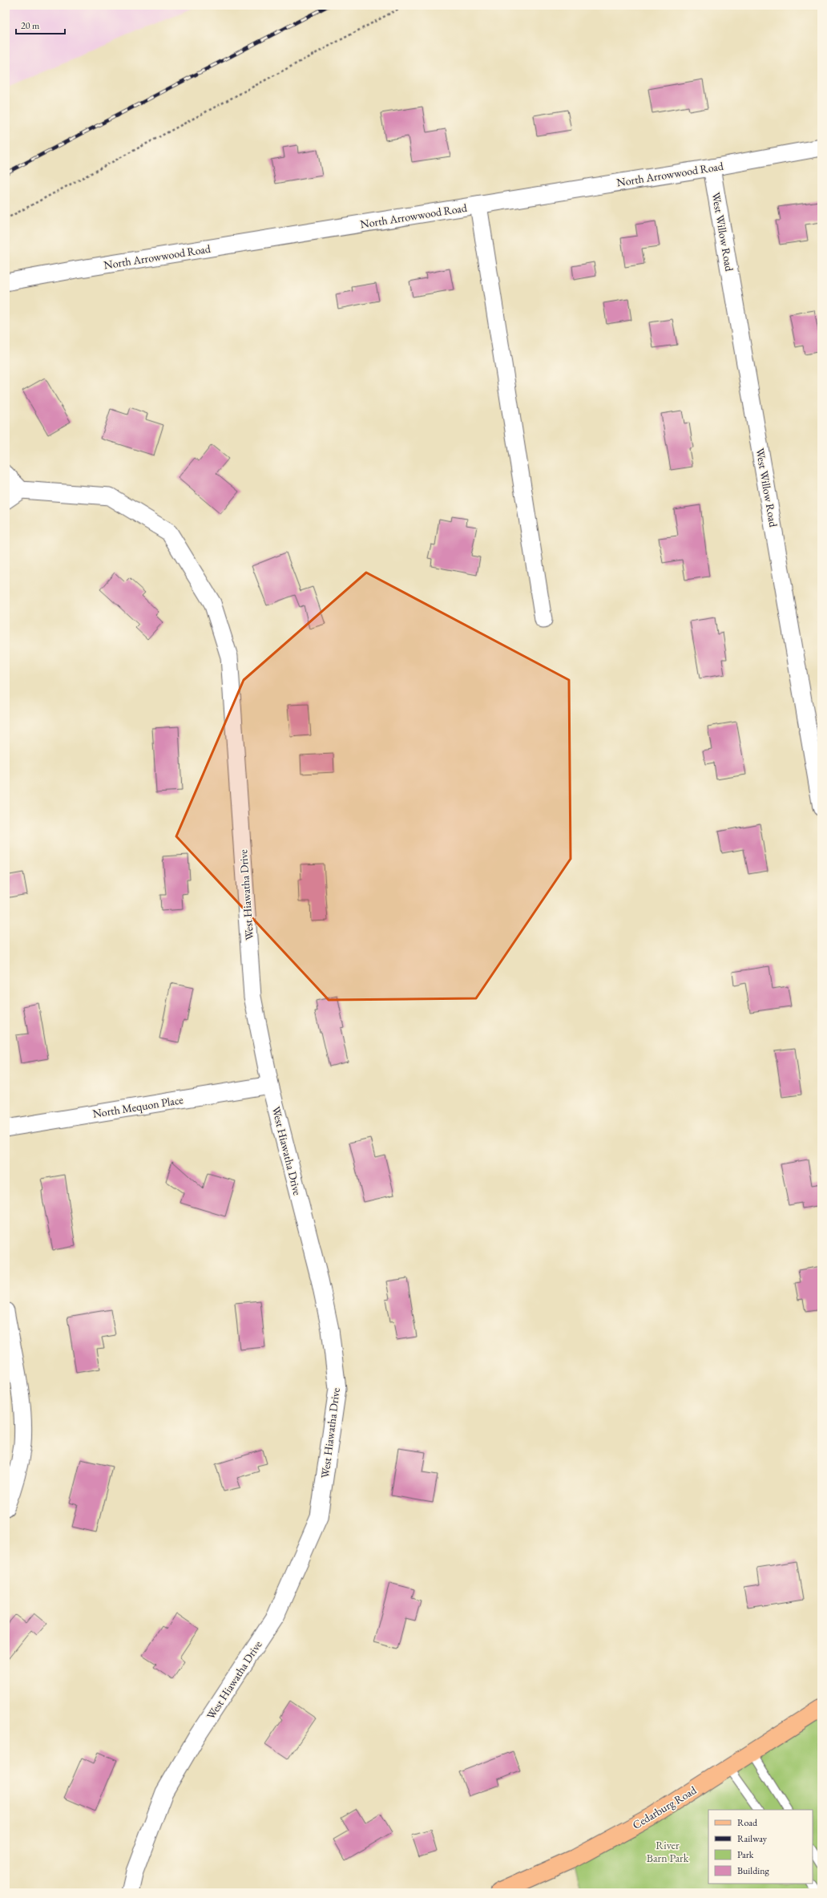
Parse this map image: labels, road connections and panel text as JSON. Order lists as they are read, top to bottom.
{
  "streets": {
    "main road": ["Cedarburg Road"],
    "street": [
      "North Arrowwood Road",
      "West Willow Road",
      "West Hiawatha Drive",
      "North Mequon Place"
    ]
  },
  "crossings": [
    ["North Arrowwood Road", "West Willow Road"],
    ["West Hiawatha Drive", "North Mequon Place"]
  ],
  "parks": ["River Barn Park"],
  "legend": [
    "Road",
    "Railway",
    "Park",
    "Building"
  ],
  "scale_bar": "20 m"
}
